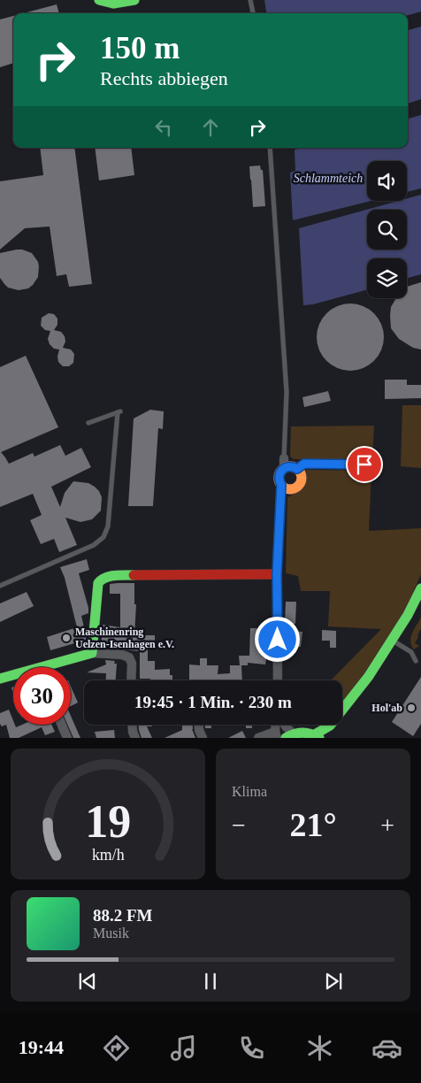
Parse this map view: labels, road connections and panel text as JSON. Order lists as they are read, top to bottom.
{
  "water": ["Schlammteich"],
  "places": ["Maschinenring Uelzen-Isenhagen e.V.", "Hol'ab"],
  "page": {
    "turn": ["150 m", "Rechts abbiegen"],
    "limit": "30",
    "trip": "19:45 · 1 Min. · 230 m",
    "tile": "Klima",
    "heat": ["−", "21°", "+"],
    "song": ["88.2 FM", "Musik"],
    "tabs": "19:44",
    "gauge": ["19", "km/h"]
  }
}
